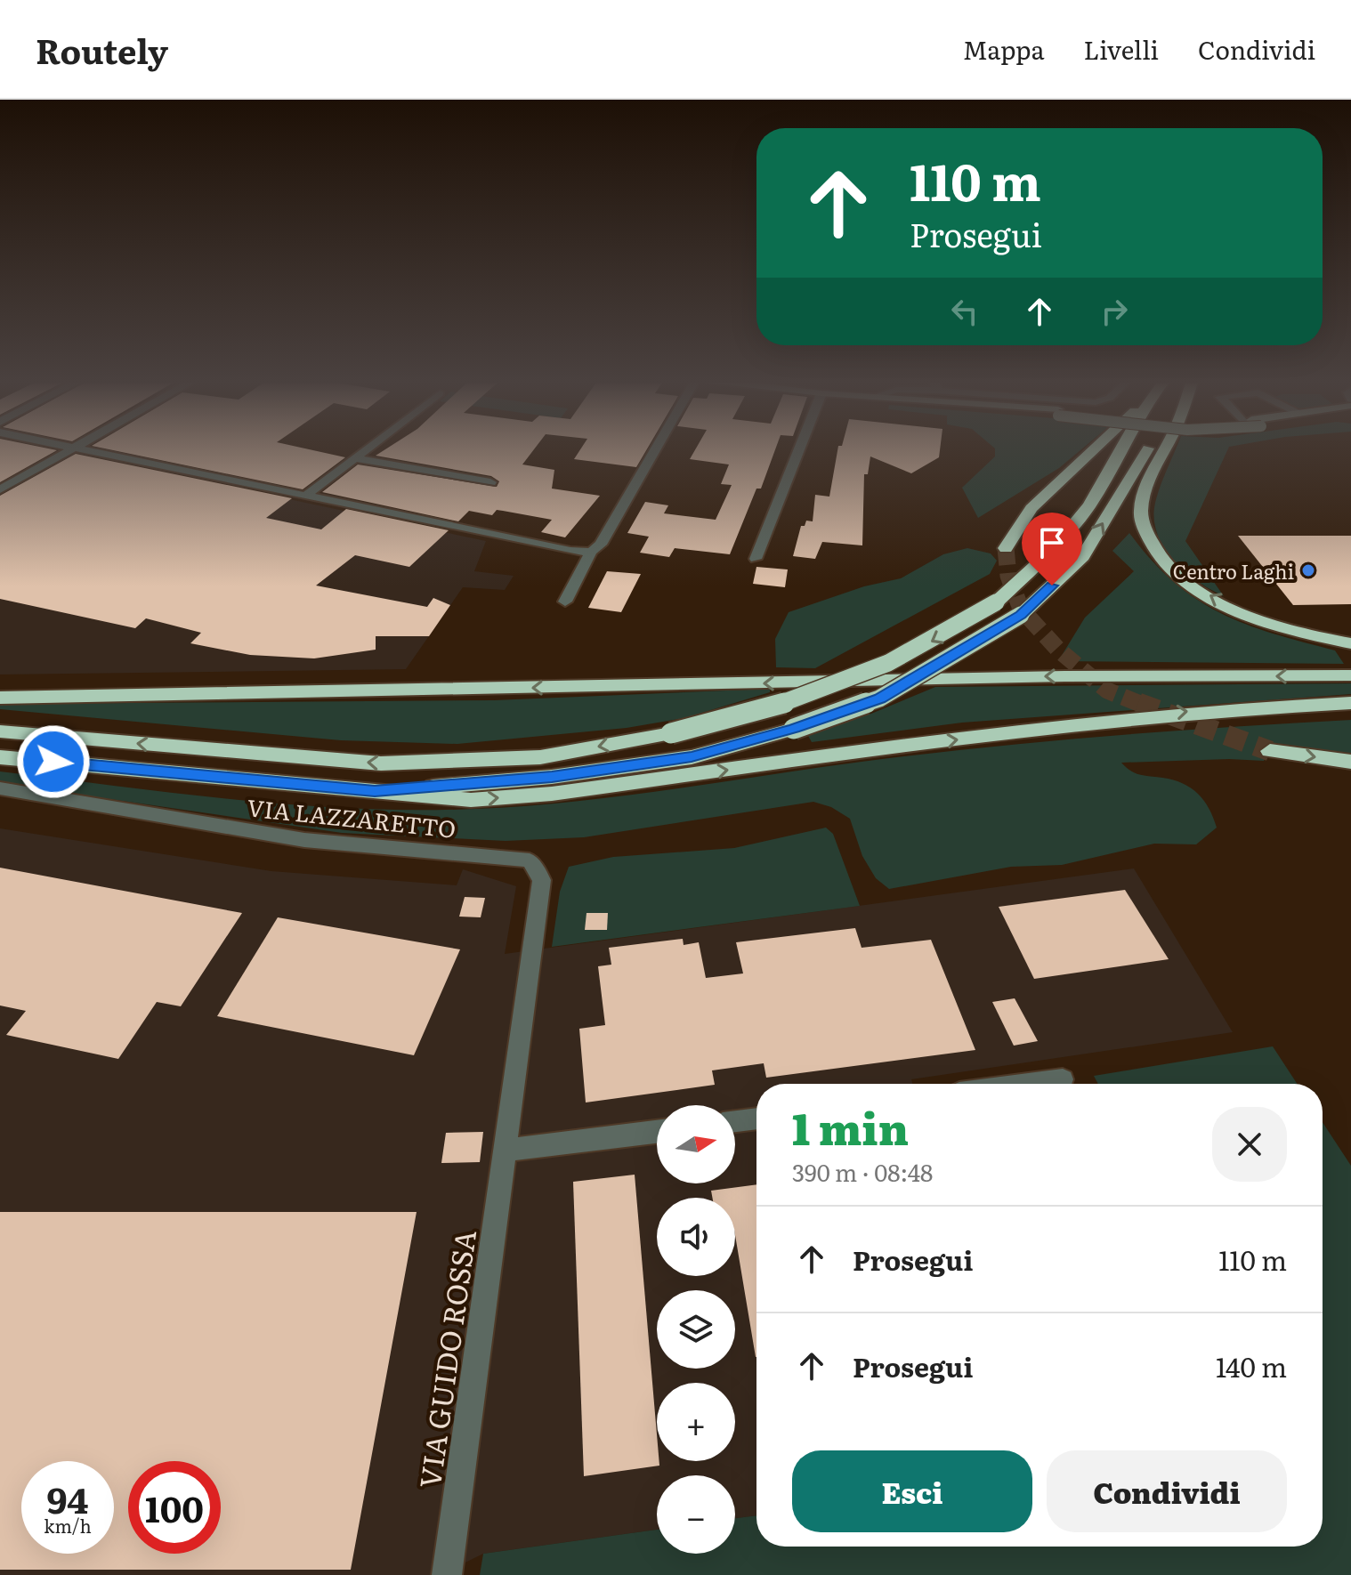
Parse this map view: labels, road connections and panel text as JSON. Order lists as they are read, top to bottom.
{
  "streets": {
    "street": ["VIA LAZZARETTO", "VIA GUIDO ROSSA"]
  },
  "crossings": [
    ["VIA LAZZARETTO", "VIA GUIDO ROSSA"]
  ],
  "places": ["Centro Laghi"],
  "north": "right",
  "page": {
    "header": "Routely",
    "nav": ["Mappa", "Livelli", "Condividi"],
    "turn": ["110 m", "Prosegui"],
    "heading": ["1 min", "390 m · 08:48"],
    "map_buttons": ["+", "−"],
    "list": [
      {
        "name": "Prosegui",
        "value": "110 m"
      },
      {
        "name": "Prosegui",
        "value": "140 m"
      }
    ],
    "buttons": ["Esci", "Condividi"],
    "speed": "94 km/h",
    "limit": "100"
  }
}
